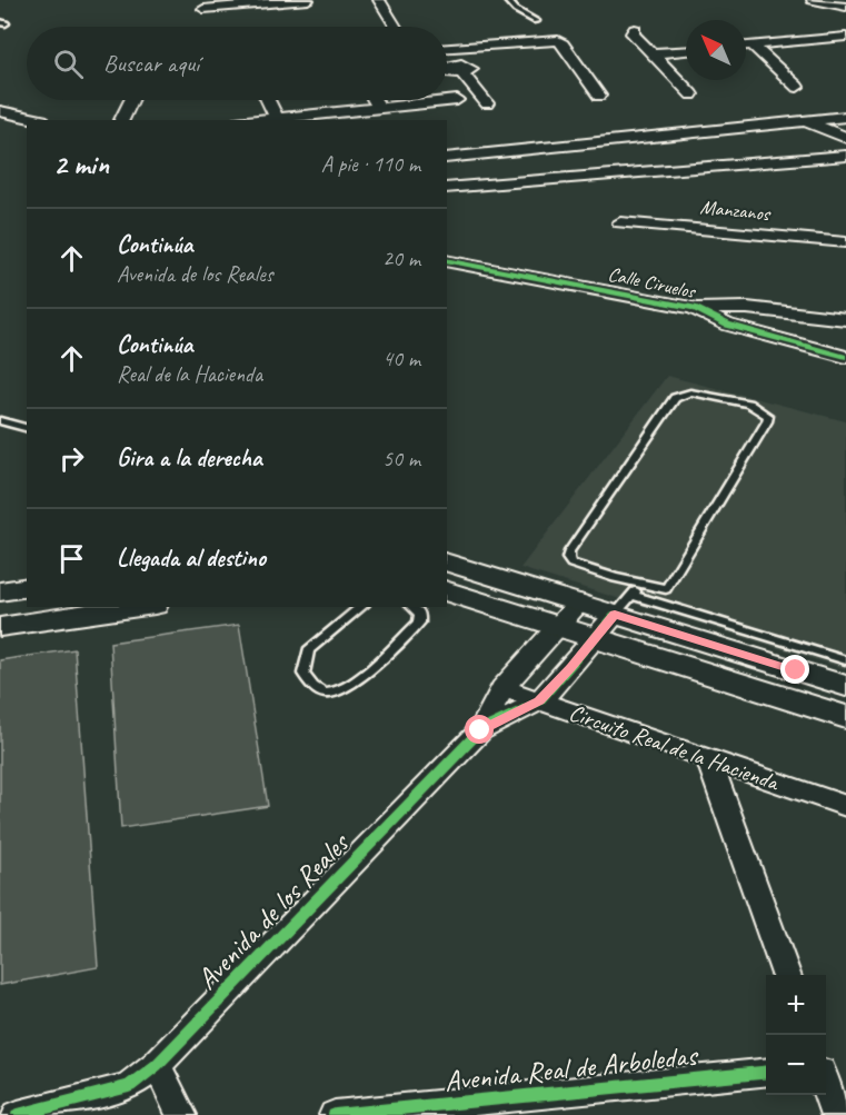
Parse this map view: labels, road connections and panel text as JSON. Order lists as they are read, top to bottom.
{
  "streets": {
    "street": [
      "Manzanos",
      "Calle Ciruelos",
      "Circuito Real de la Hacienda",
      "Avenida de los Reales",
      "Avenida Real de Arboledas"
    ]
  },
  "crossings": [
    ["Circuito Real de la Hacienda", "Avenida de los Reales"]
  ],
  "north": "top left",
  "page": {
    "search": "Buscar aquí",
    "heading": ["2 min", "A pie · 110 m"],
    "list": [
      ["Continúa", "Avenida de los Reales", "20 m"],
      ["Continúa", "Real de la Hacienda", "40 m"],
      ["Gira a la derecha", "50 m"],
      "Llegada al destino"
    ],
    "map_buttons": ["+", "−"]
  }
}
